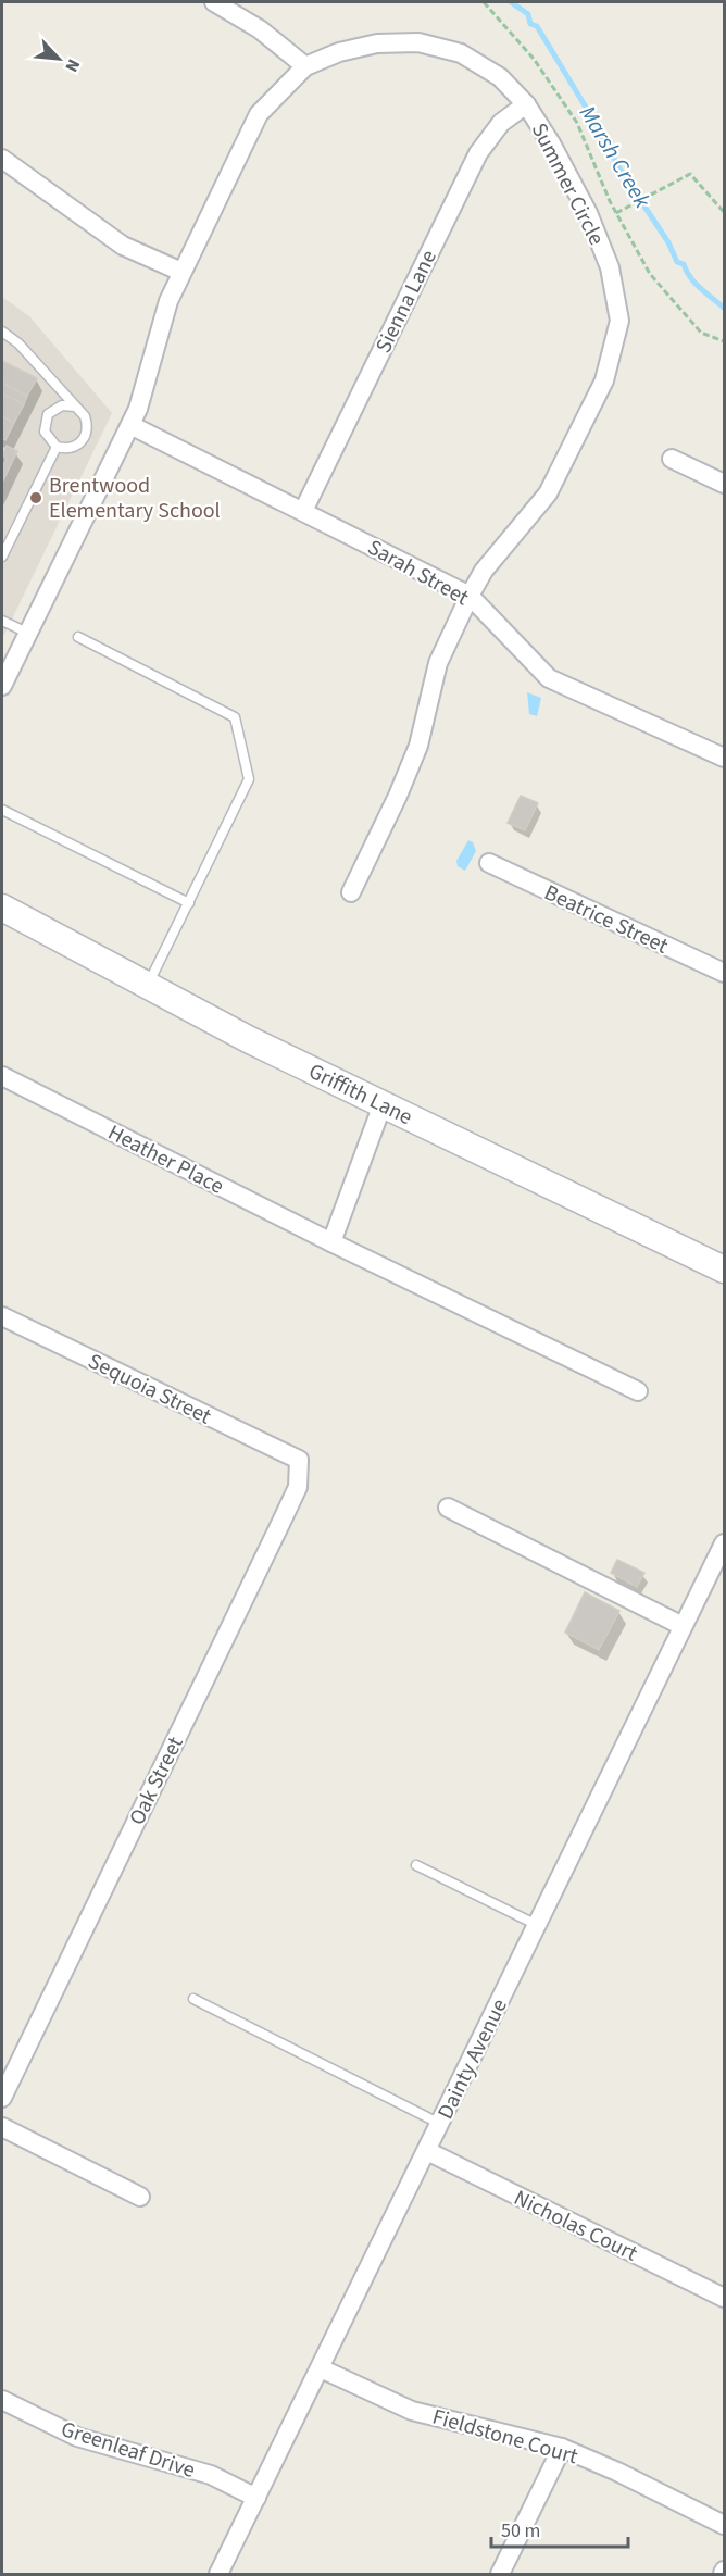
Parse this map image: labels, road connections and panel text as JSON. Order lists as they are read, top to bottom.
{
  "streets": {
    "street": [
      "Summer Circle",
      "Sienna Lane",
      "Sarah Street",
      "Beatrice Street",
      "Griffith Lane",
      "Heather Place",
      "Sequoia Street",
      "Oak Street",
      "Dainty Avenue",
      "Nicholas Court",
      "Fieldstone Court",
      "Greenleaf Drive"
    ]
  },
  "crossings": [
    ["Summer Circle", "Sienna Lane"],
    ["Summer Circle", "Sarah Street"],
    ["Sienna Lane", "Sarah Street"],
    ["Sequoia Street", "Oak Street"],
    ["Dainty Avenue", "Nicholas Court"],
    ["Dainty Avenue", "Fieldstone Court"],
    ["Dainty Avenue", "Greenleaf Drive"]
  ],
  "water": ["Marsh Creek"],
  "places": ["Brentwood Elementary School"],
  "scale_bar": "50 m",
  "north": "bottom right"
}
